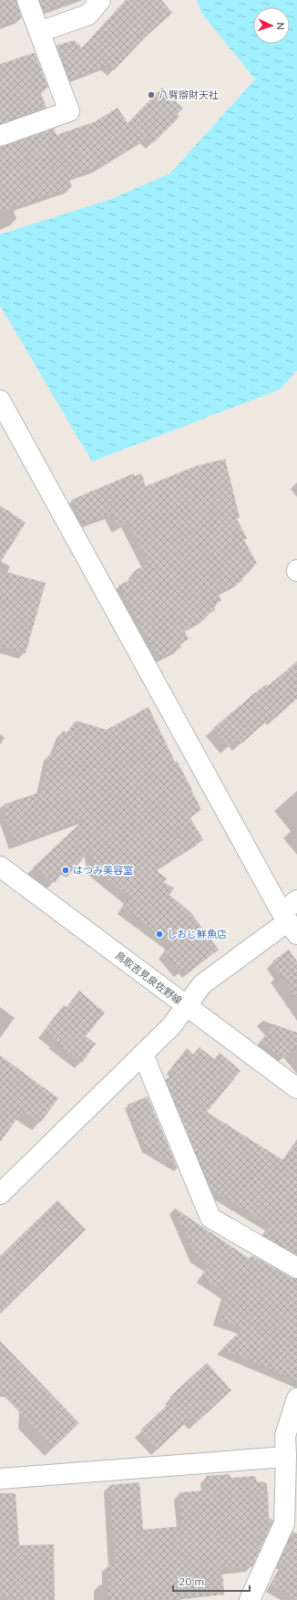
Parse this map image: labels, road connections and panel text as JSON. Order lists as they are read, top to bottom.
{
  "streets": {
    "street": ["鳥取吉見泉佐野線"]
  },
  "places": ["八臂辯財天社", "はつみ美容室", "しおじ鮮魚店"],
  "scale_bar": "20 m",
  "north": "right"
}
